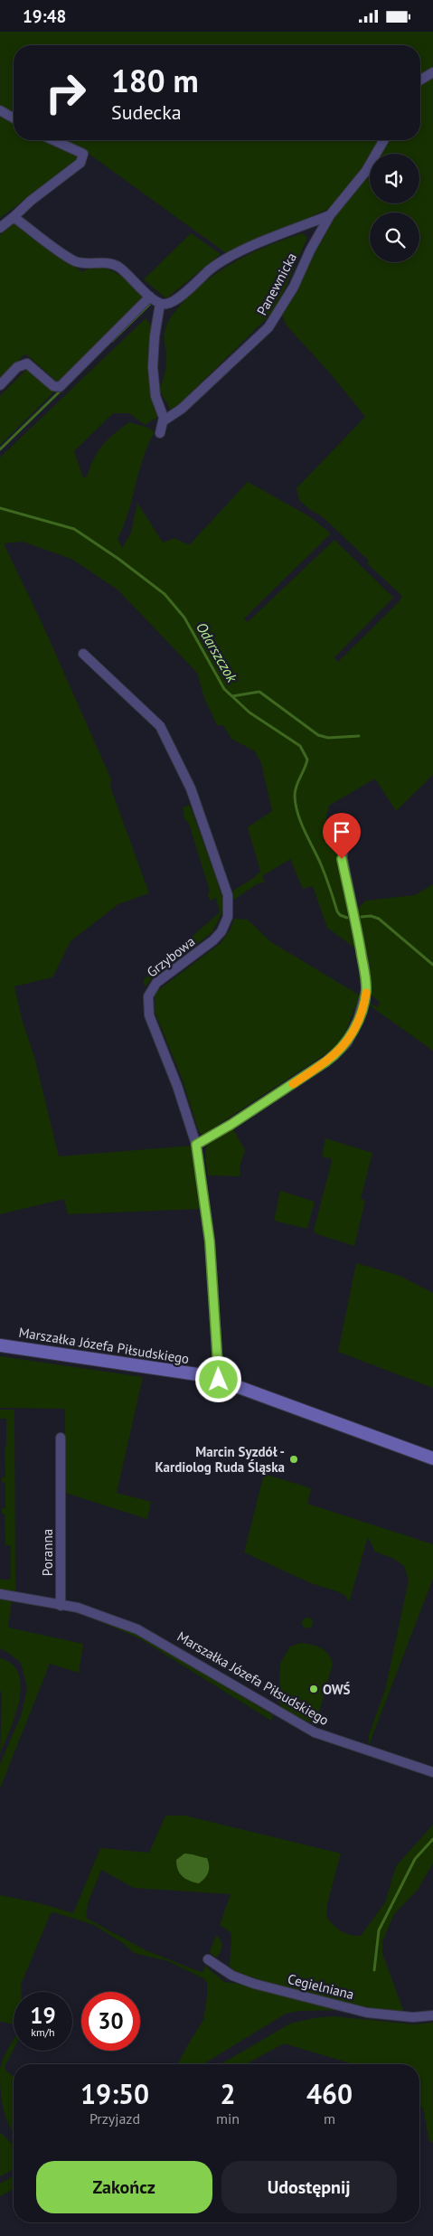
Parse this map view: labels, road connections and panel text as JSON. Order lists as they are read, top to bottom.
{
  "streets": {
    "street": [
      "Panewnicka",
      "Grzybowa",
      "Marszałka Józefa Piłsudskiego",
      "Poranna",
      "Cegielniana"
    ]
  },
  "crossings": [
    ["Grzybowa", "Marszałka Józefa Piłsudskiego"],
    ["Marszałka Józefa Piłsudskiego", "Poranna"]
  ],
  "water": ["Odarszczok"],
  "places": ["Marcin Syzdół - Kardiolog Ruda Śląska", "OWŚ"],
  "page": {
    "status": "19:48",
    "turn": ["180 m", "Sudecka"],
    "speed": "19 km/h",
    "limit": "30",
    "eta": [
      "19:50",
      "Przyjazd",
      "2",
      "min",
      "460",
      "m"
    ],
    "buttons": ["Zakończ", "Udostępnij"]
  }
}
